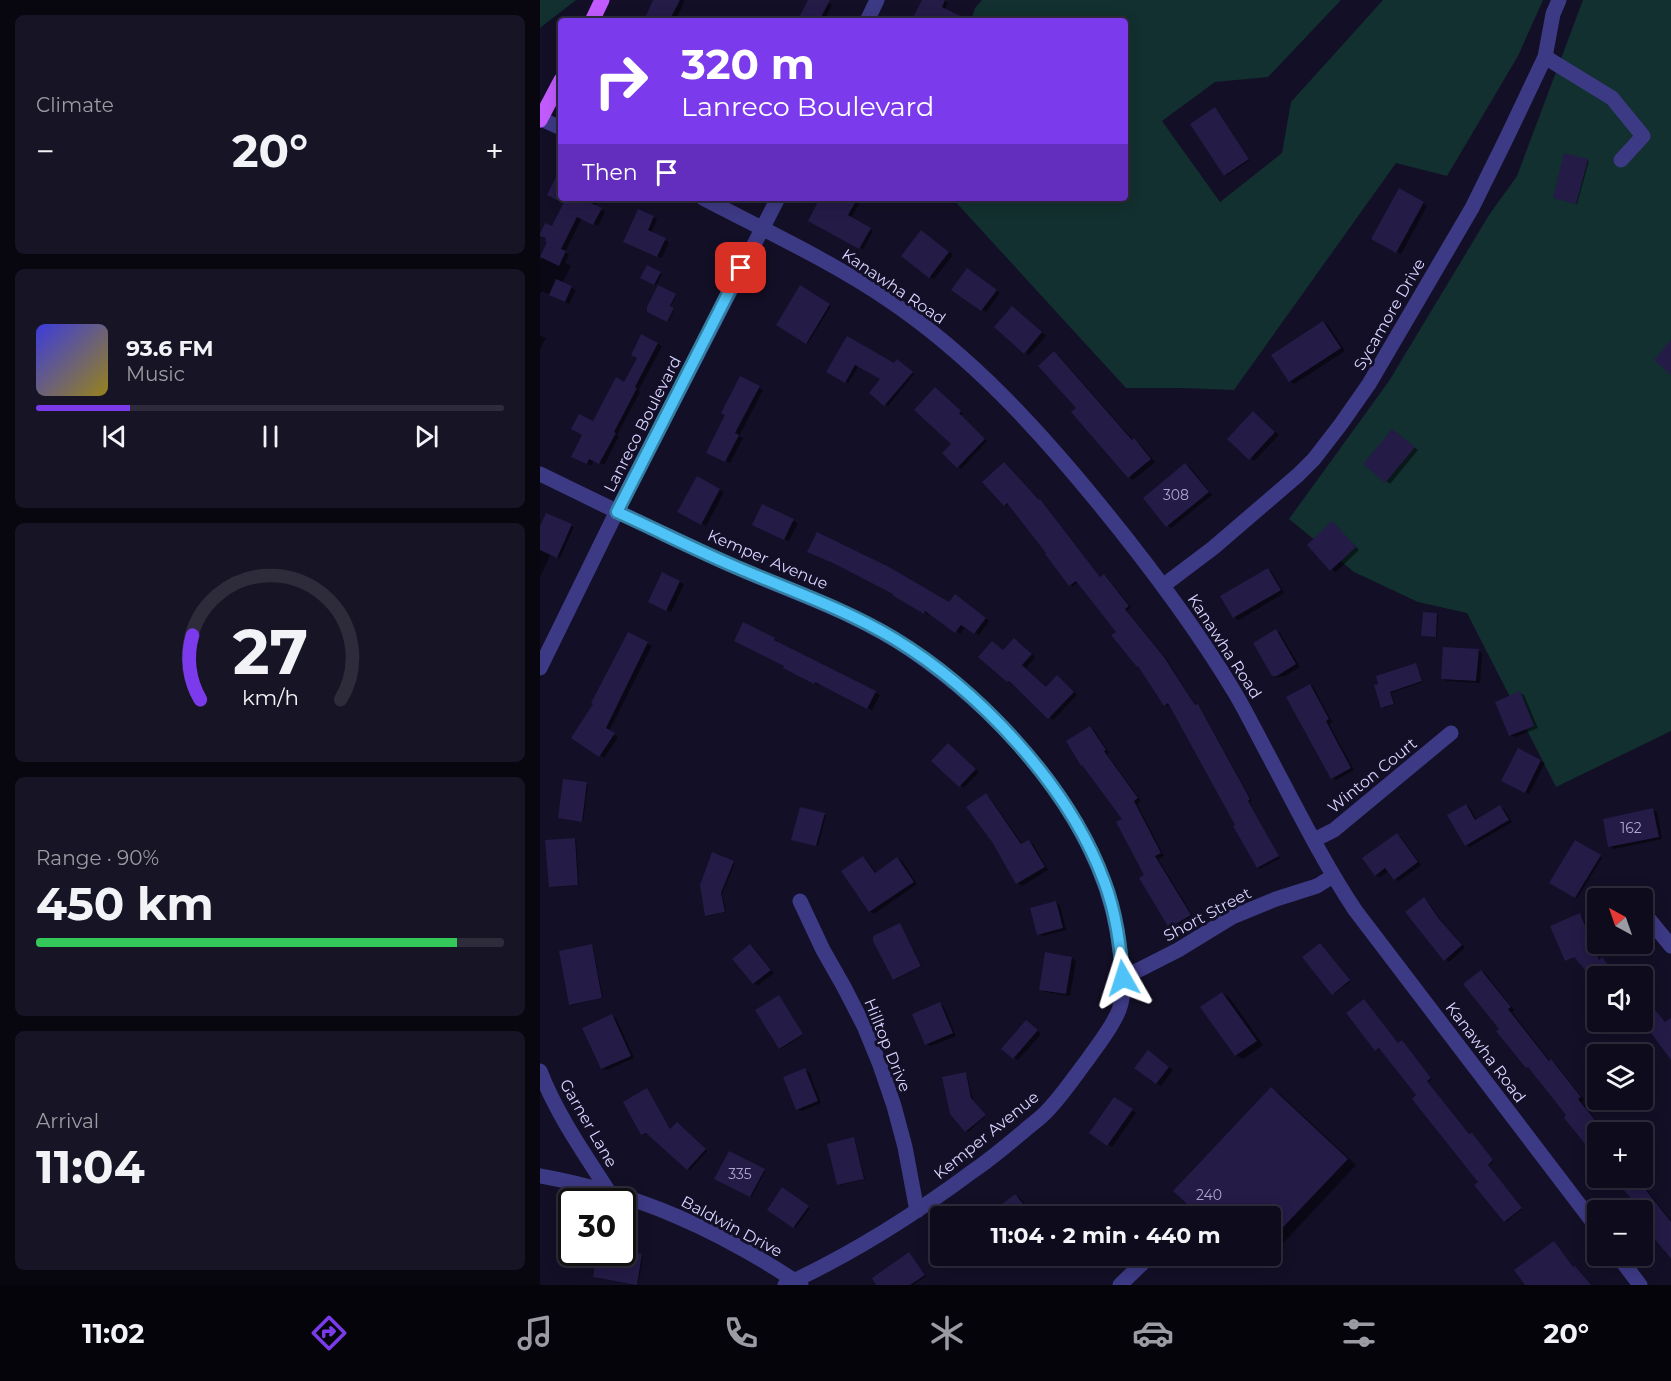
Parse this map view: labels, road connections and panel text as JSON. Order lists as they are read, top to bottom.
{
  "streets": {
    "street": [
      "Kanawha Road",
      "Sycamore Drive",
      "Lanreco Boulevard",
      "Kemper Avenue",
      "Winton Court",
      "Short Street",
      "Hilltop Drive",
      "Garner Lane",
      "Baldwin Drive"
    ]
  },
  "crossings": [
    ["Kanawha Road", "Sycamore Drive"],
    ["Kanawha Road", "Lanreco Boulevard"],
    ["Kanawha Road", "Winton Court"],
    ["Kanawha Road", "Short Street"],
    ["Lanreco Boulevard", "Kemper Avenue"],
    ["Kemper Avenue", "Short Street"],
    ["Kemper Avenue", "Hilltop Drive"],
    ["Kemper Avenue", "Baldwin Drive"]
  ],
  "house_numbers": [
    "308",
    "162",
    "335",
    "240"
  ],
  "north": "top left",
  "page": {
    "tile": [
      "Climate",
      ["Range · 90%", "450 km"],
      ["Arrival", "11:04"]
    ],
    "turn": ["320 m", "Lanreco Boulevard"],
    "heat": ["−", "20°", "+"],
    "then": "Then",
    "song": ["93.6 FM", "Music"],
    "map_buttons": ["+", "−"],
    "limit": "30",
    "trip": "11:04 · 2 min · 440 m",
    "tabs": ["11:02", "20°"],
    "gauge": ["27", "km/h"]
  }
}
